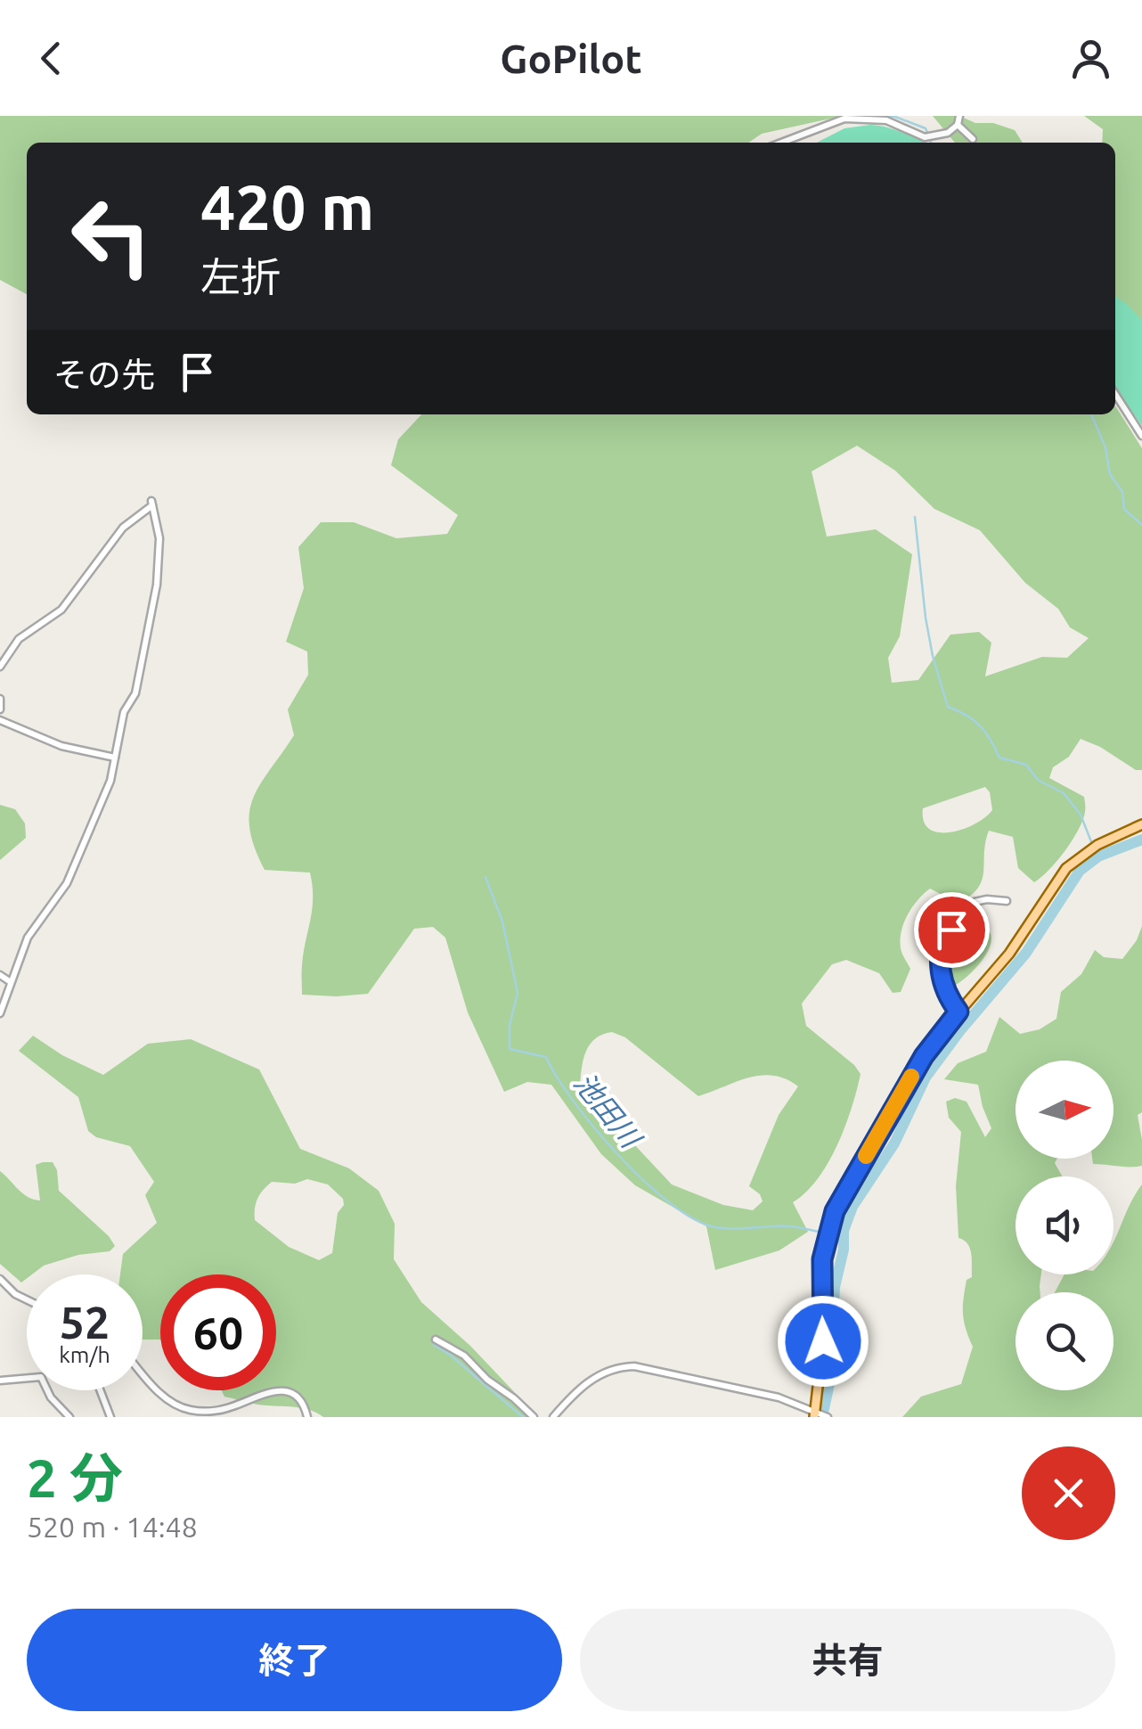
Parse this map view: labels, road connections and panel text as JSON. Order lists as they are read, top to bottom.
{
  "water": ["池田川"],
  "north": "right",
  "page": {
    "header": "GoPilot",
    "turn": ["420 m", "左折"],
    "then": "その先",
    "speed": "52 km/h",
    "limit": "60",
    "heading": ["2 分", "520 m · 14:48"],
    "buttons": ["終了", "共有"]
  }
}
